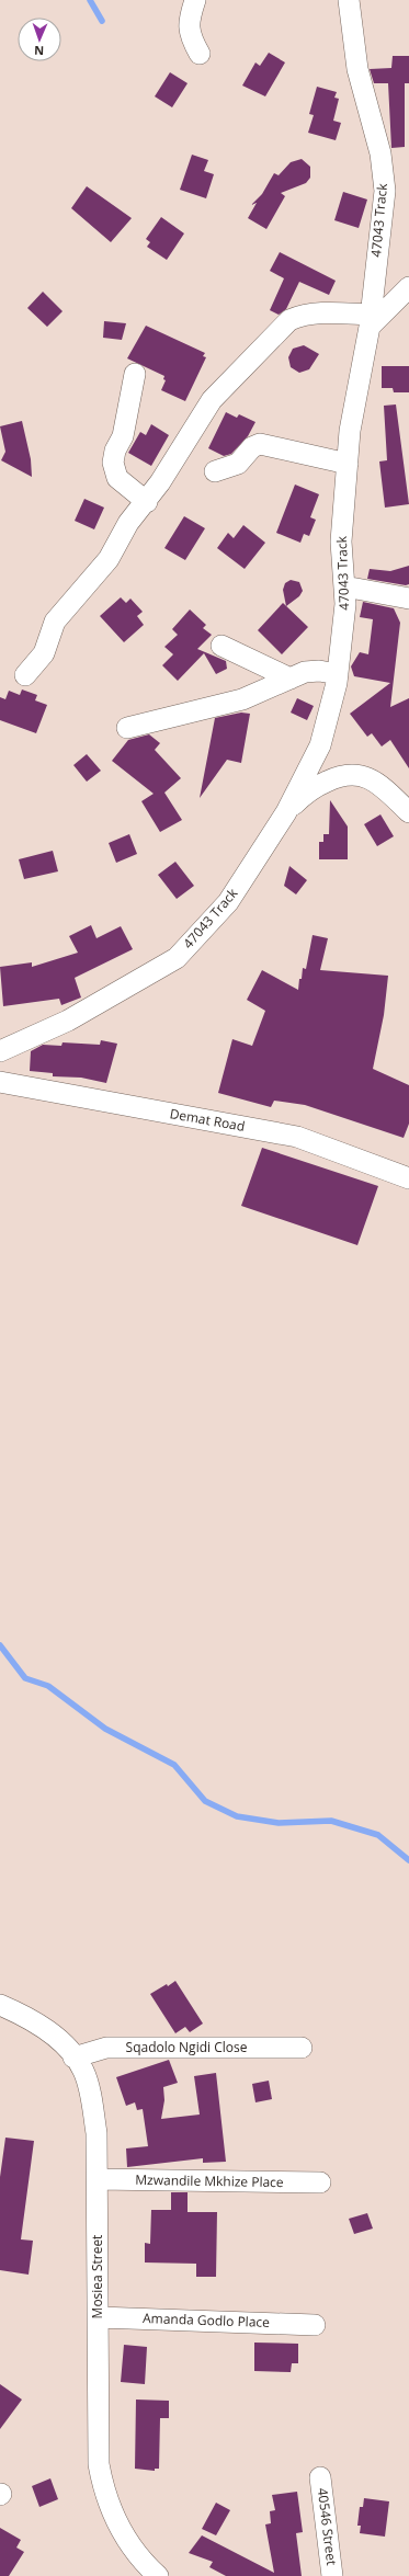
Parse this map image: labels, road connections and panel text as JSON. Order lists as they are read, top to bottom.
{
  "streets": {
    "street": [
      "47043 Track",
      "Demat Road",
      "Sqadolo Ngidi Close",
      "Mzwandile Mkhize Place",
      "Mosiea Street",
      "Amanda Godlo Place",
      "40546 Street"
    ]
  },
  "crossings": [
    ["Sqadolo Ngidi Close", "Mosiea Street"],
    ["Mzwandile Mkhize Place", "Mosiea Street"],
    ["Mosiea Street", "Amanda Godlo Place"]
  ],
  "north": "bottom"
}
